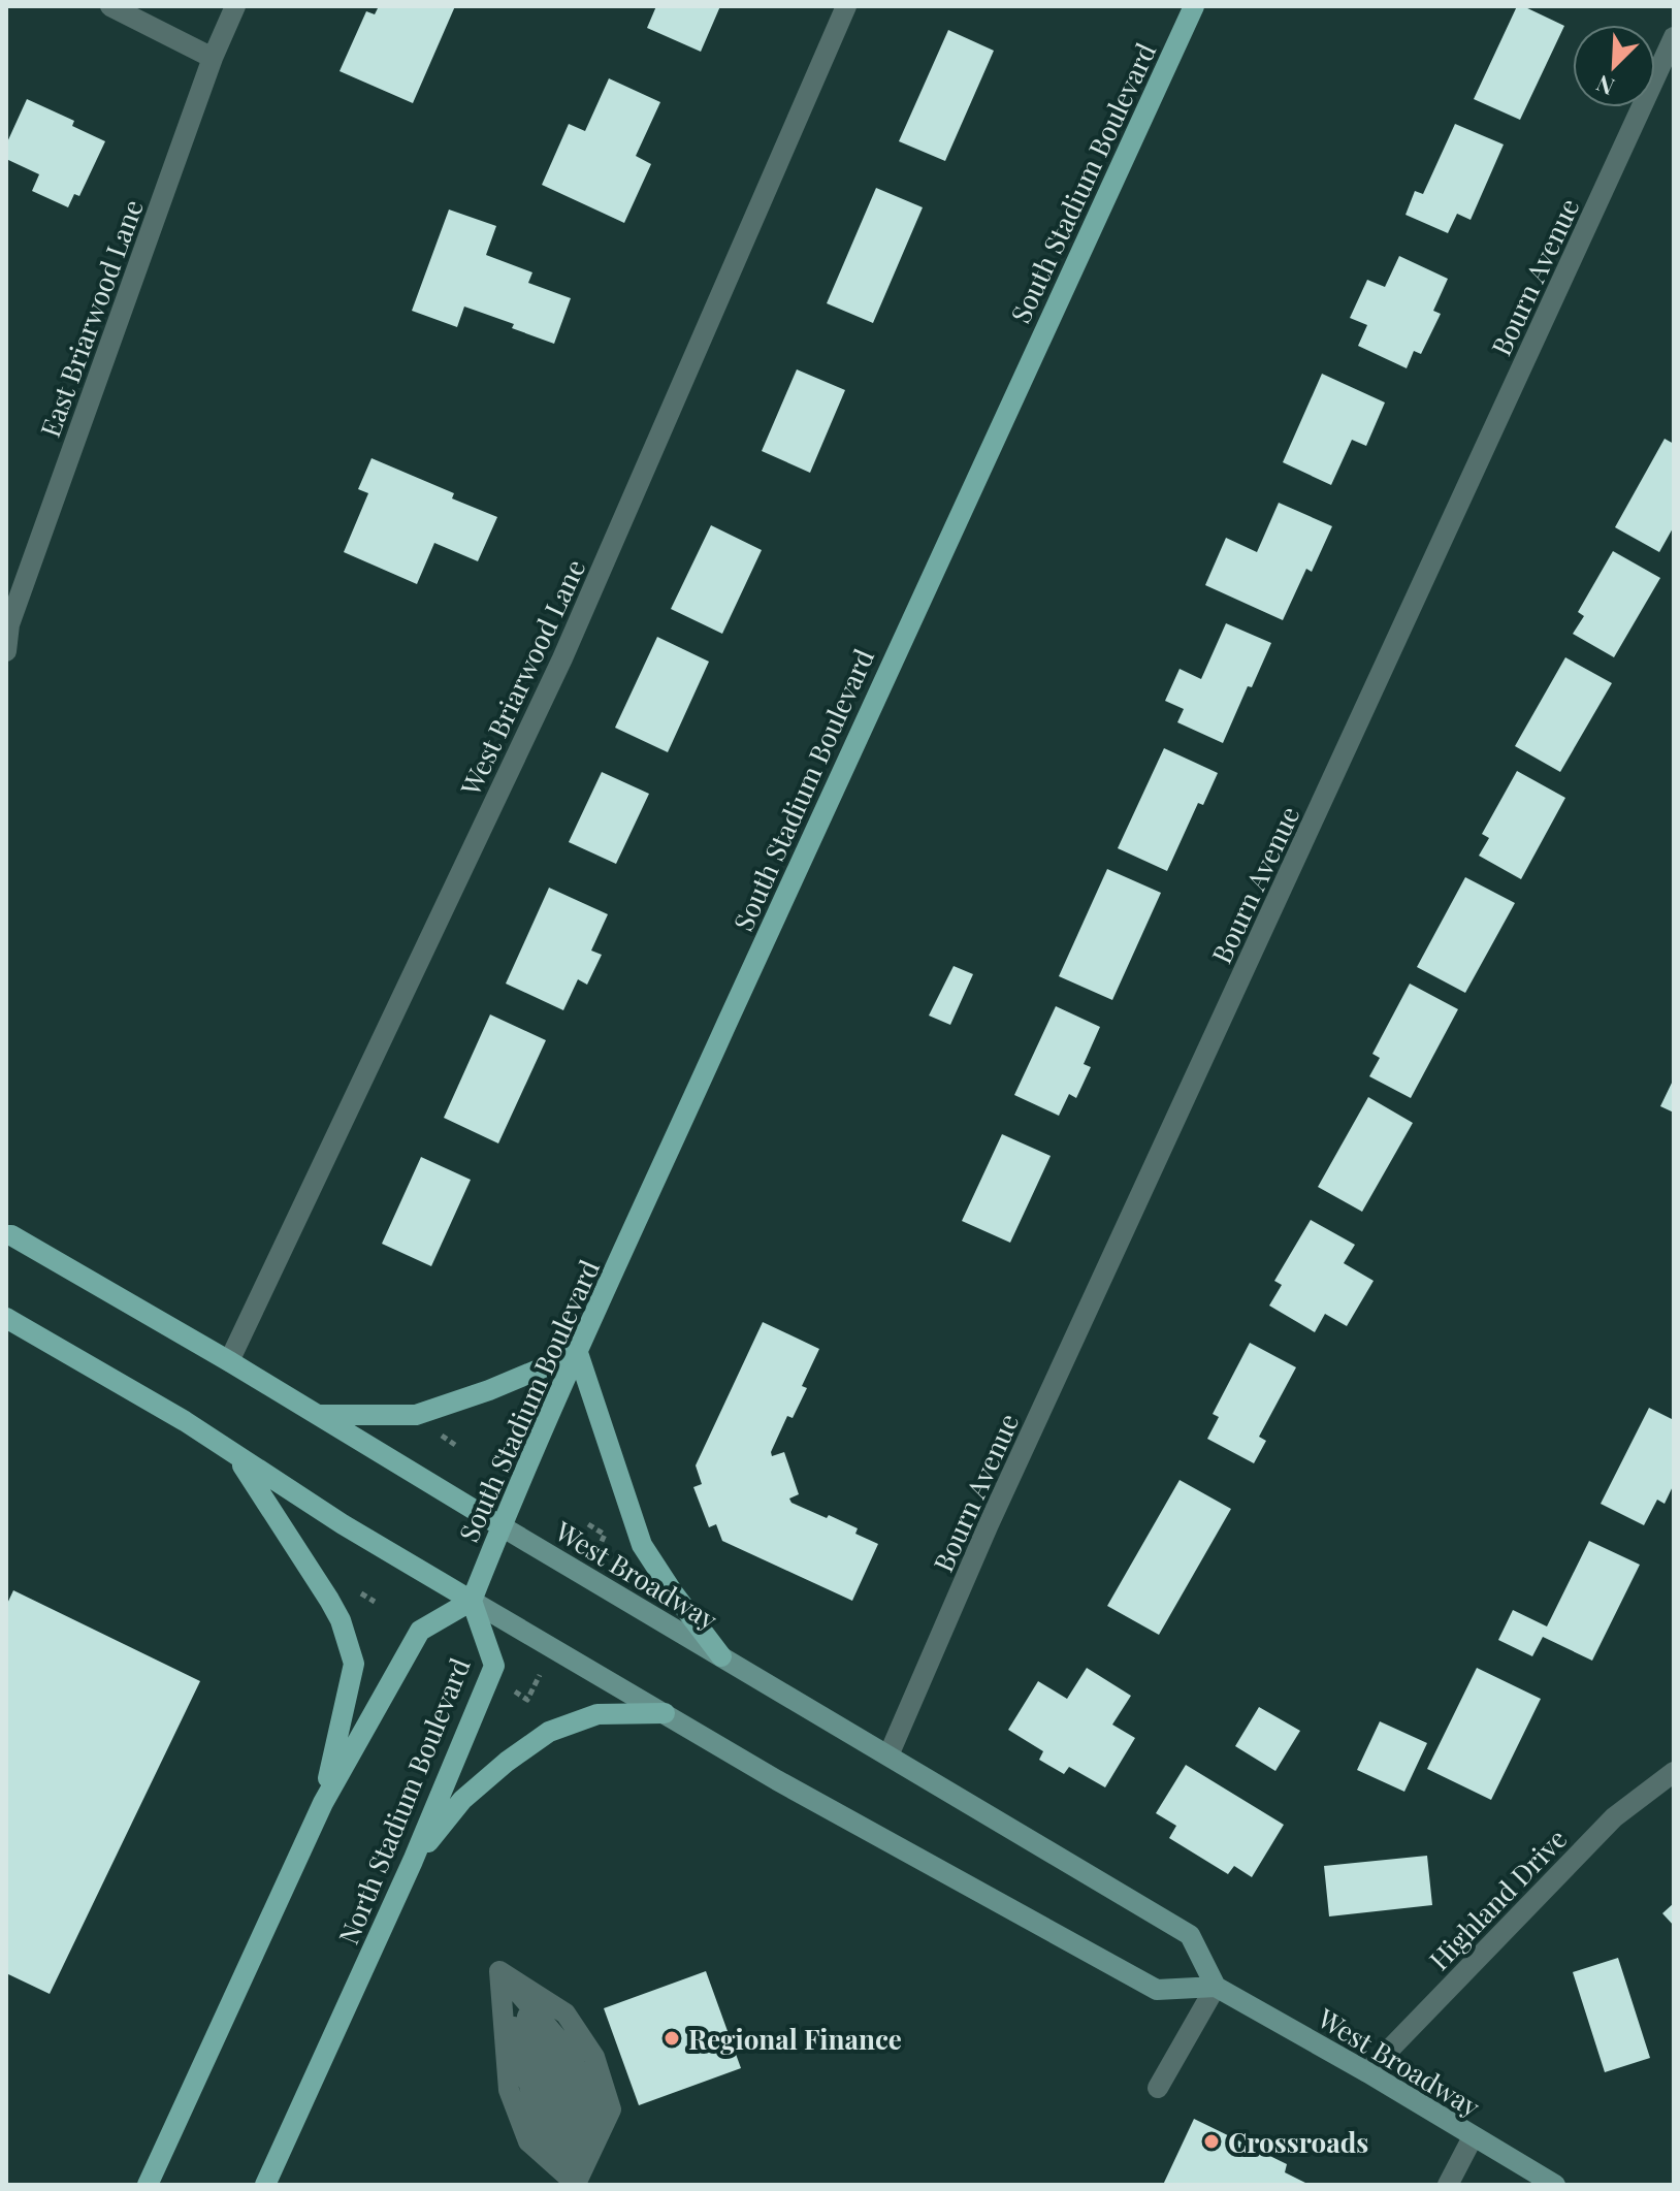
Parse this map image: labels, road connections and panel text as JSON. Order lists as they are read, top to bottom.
{
  "streets": {
    "main road": ["South Stadium Boulevard", "West Broadway", "North Stadium Boulevard"],
    "street": [
      "Bourn Avenue",
      "East Briarwood Lane",
      "West Briarwood Lane",
      "Highland Drive"
    ]
  },
  "crossings": [
    ["South Stadium Boulevard", "West Broadway"],
    ["South Stadium Boulevard", "North Stadium Boulevard"],
    ["Bourn Avenue", "West Broadway"],
    ["West Briarwood Lane", "West Broadway"],
    ["West Broadway", "Highland Drive"]
  ],
  "places": ["Regional Finance", "Crossroads"],
  "north": "bottom left"
}
